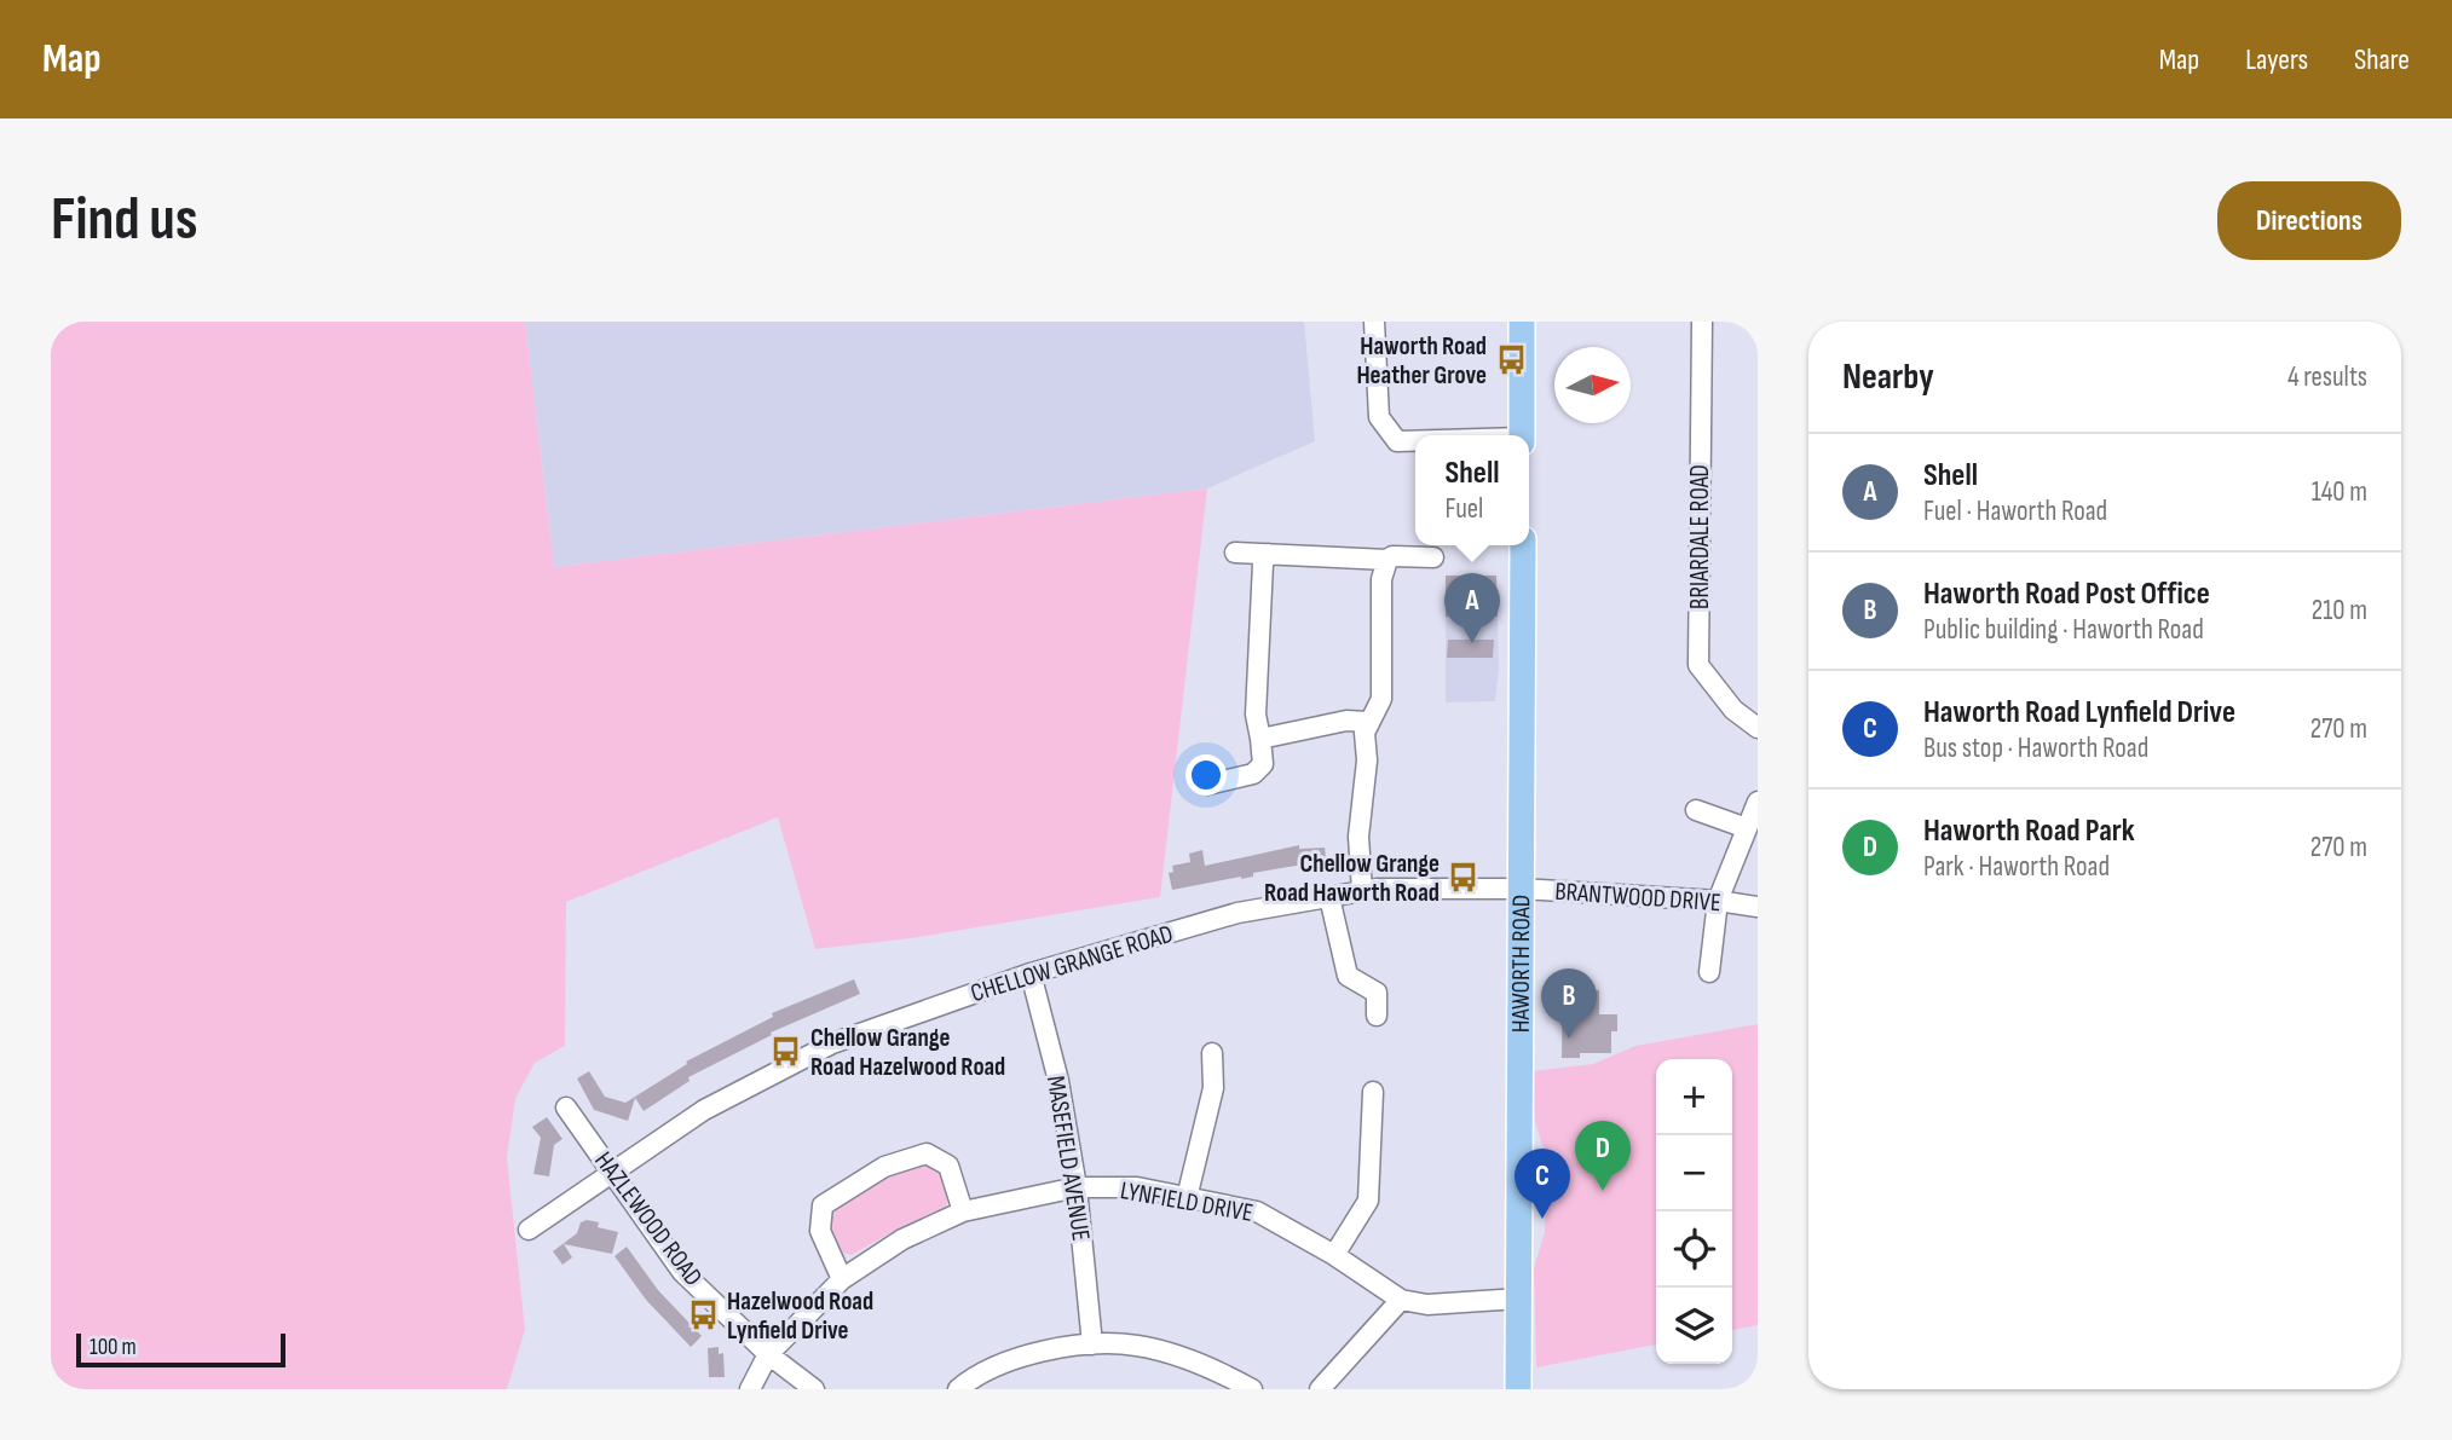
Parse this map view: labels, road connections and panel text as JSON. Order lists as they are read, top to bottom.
{
  "streets": {
    "main road": ["HAWORTH ROAD"],
    "street": [
      "BRIARDALE ROAD",
      "BRANTWOOD DRIVE",
      "CHELLOW GRANGE ROAD",
      "MASEFIELD AVENUE",
      "LYNFIELD DRIVE",
      "HAZLEWOOD ROAD"
    ]
  },
  "crossings": [
    ["BRANTWOOD DRIVE", "CHELLOW GRANGE ROAD"],
    ["BRANTWOOD DRIVE", "HAWORTH ROAD"],
    ["CHELLOW GRANGE ROAD", "HAWORTH ROAD"],
    ["CHELLOW GRANGE ROAD", "MASEFIELD AVENUE"],
    ["CHELLOW GRANGE ROAD", "HAZLEWOOD ROAD"],
    ["HAWORTH ROAD", "LYNFIELD DRIVE"],
    ["MASEFIELD AVENUE", "LYNFIELD DRIVE"],
    ["LYNFIELD DRIVE", "HAZLEWOOD ROAD"]
  ],
  "places": {
    "bus stop": [
      "Haworth Road Heather Grove",
      "Chellow Grange Road Haworth Road",
      "Chellow Grange Road Hazelwood Road",
      "Hazelwood Road Lynfield Drive"
    ]
  },
  "scale_bar": "100 m",
  "north": "right",
  "page": {
    "header": "Map",
    "nav": ["Map", "Layers", "Share"],
    "buttons": "Directions",
    "title": "Find us",
    "heading": ["Nearby", "4 results"],
    "list": [
      {
        "mark": "A",
        "name": "Shell",
        "note": "Fuel · Haworth Road",
        "value": "140 m"
      },
      {
        "mark": "B",
        "name": "Haworth Road Post Office",
        "note": "Public building · Haworth Road",
        "value": "210 m"
      },
      {
        "mark": "C",
        "name": "Haworth Road Lynfield Drive",
        "note": "Bus stop · Haworth Road",
        "value": "270 m"
      },
      {
        "mark": "D",
        "name": "Haworth Road Park",
        "note": "Park · Haworth Road",
        "value": "270 m"
      }
    ],
    "popup": ["Shell", "Fuel"],
    "pins": [
      "A",
      "B",
      "D",
      "C"
    ],
    "map_buttons": ["+", "−"],
    "scale": "100 m"
  }
}
